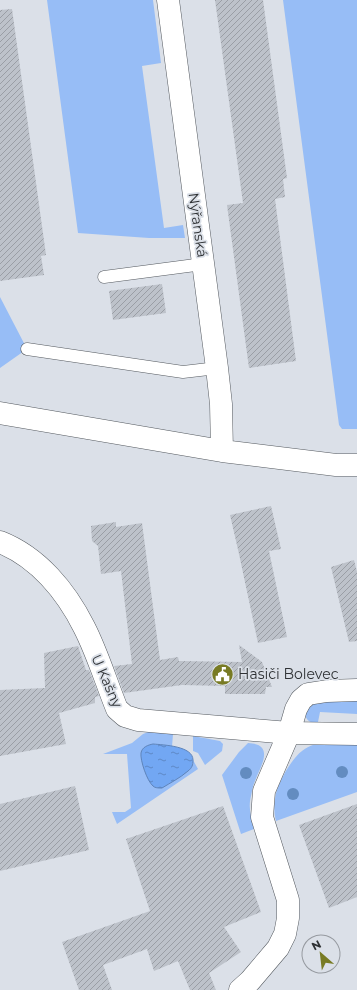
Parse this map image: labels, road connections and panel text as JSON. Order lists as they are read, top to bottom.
{
  "streets": {
    "street": ["Nýřanská", "U Kašny"]
  },
  "places": {
    "public building": ["Hasiči Bolevec"]
  },
  "north": "top left"
}
